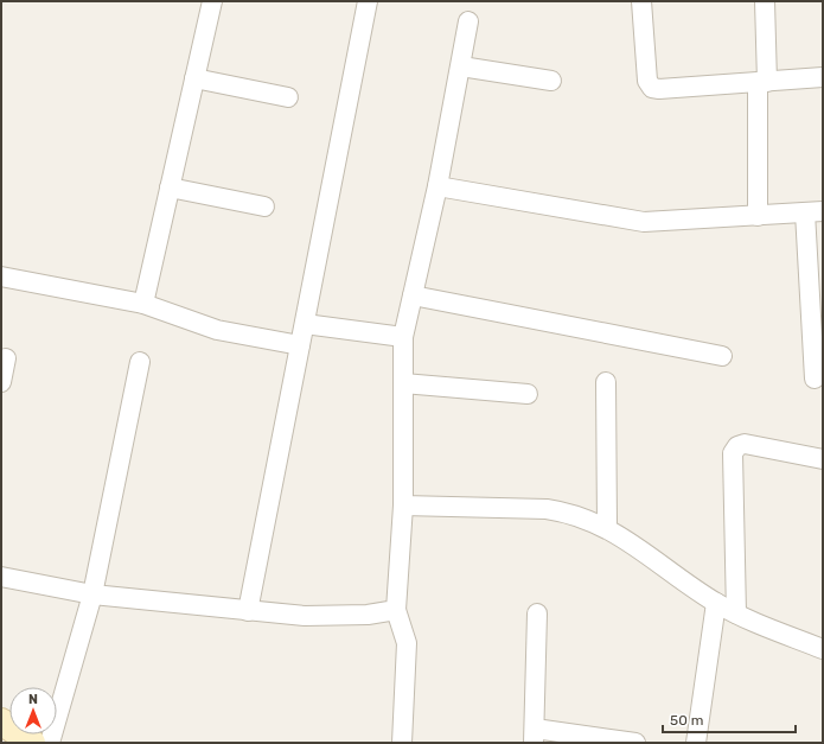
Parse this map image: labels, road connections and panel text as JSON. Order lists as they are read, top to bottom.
{
  "scale_bar": "50 m",
  "north": "top"
}
